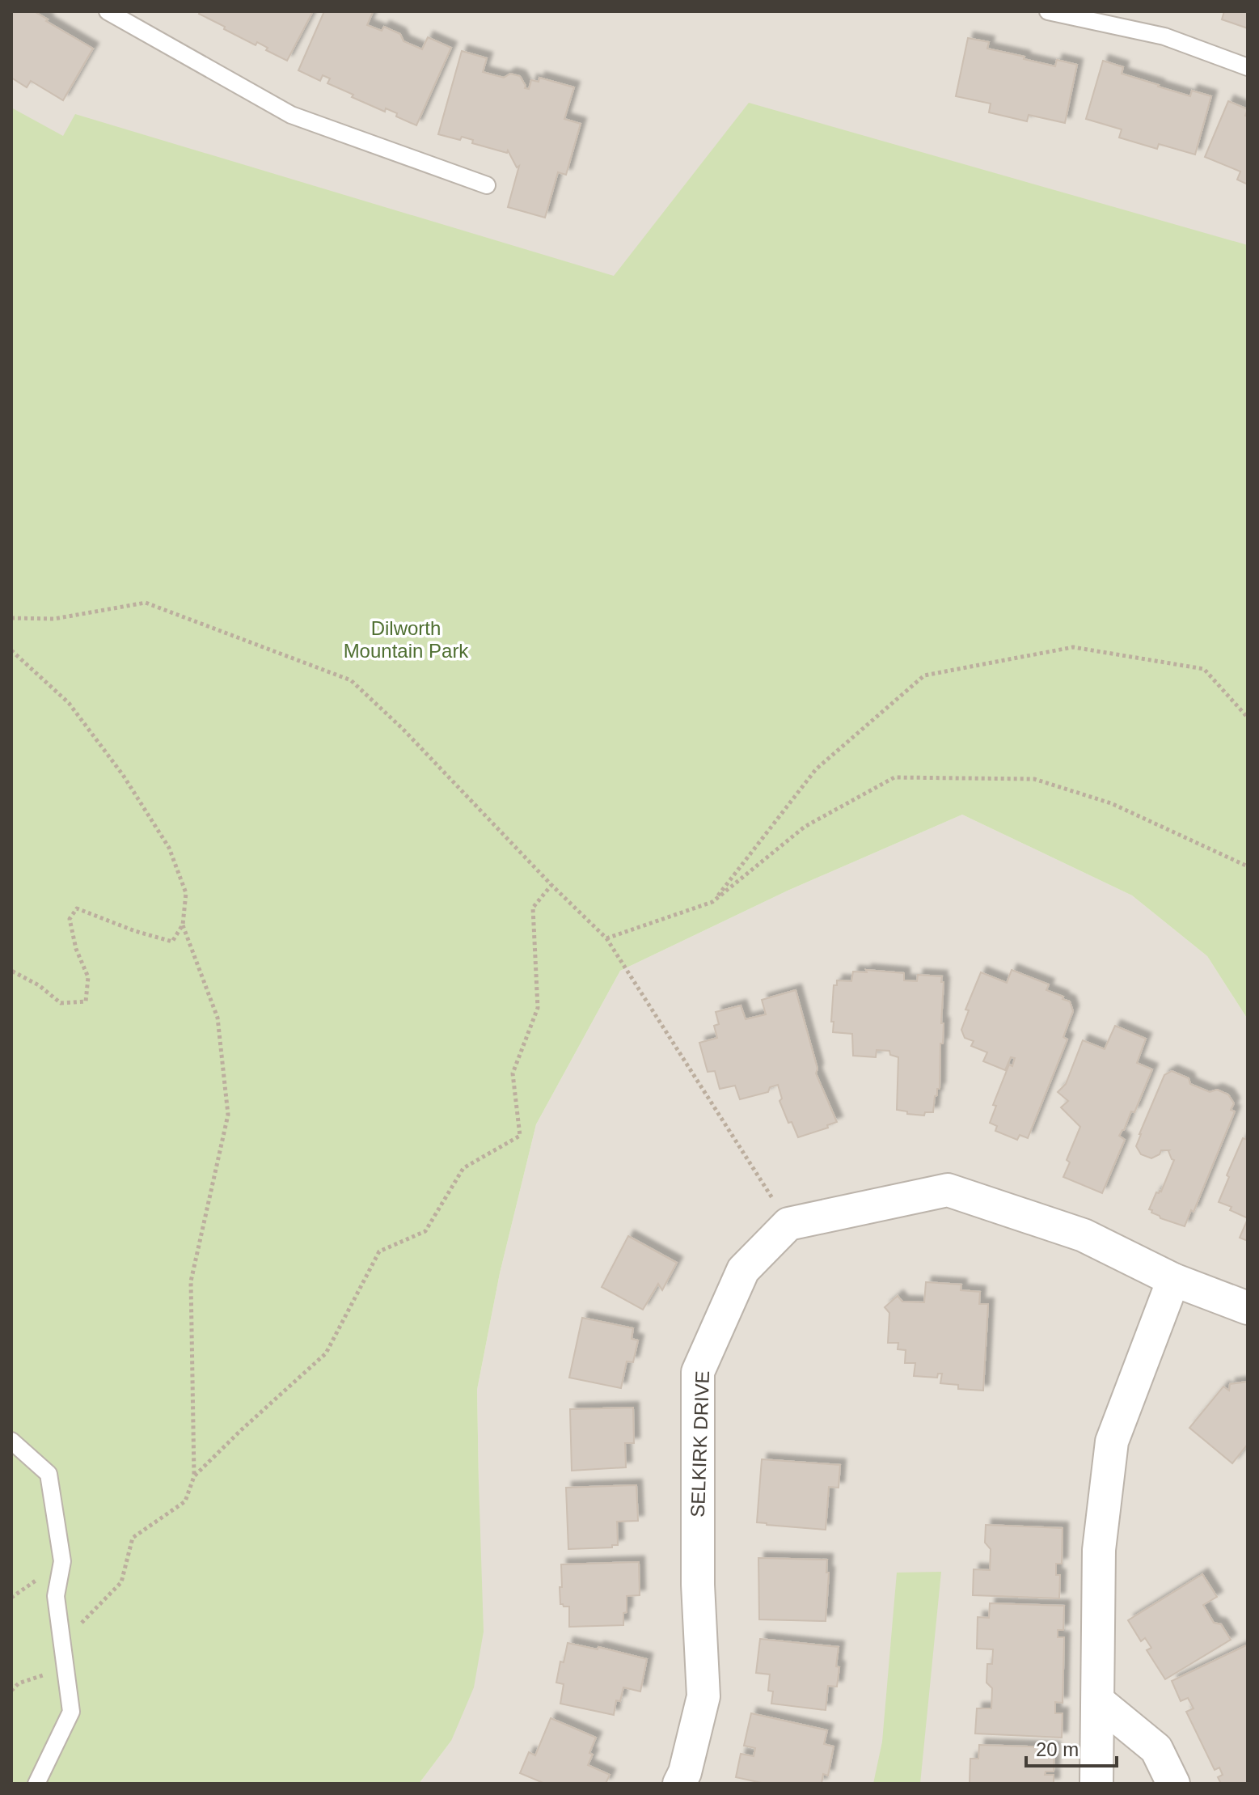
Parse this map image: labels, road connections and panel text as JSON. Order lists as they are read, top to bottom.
{
  "streets": {
    "street": ["SELKIRK DRIVE"]
  },
  "parks": ["Dilworth Mountain Park"],
  "scale_bar": "20 m"
}
